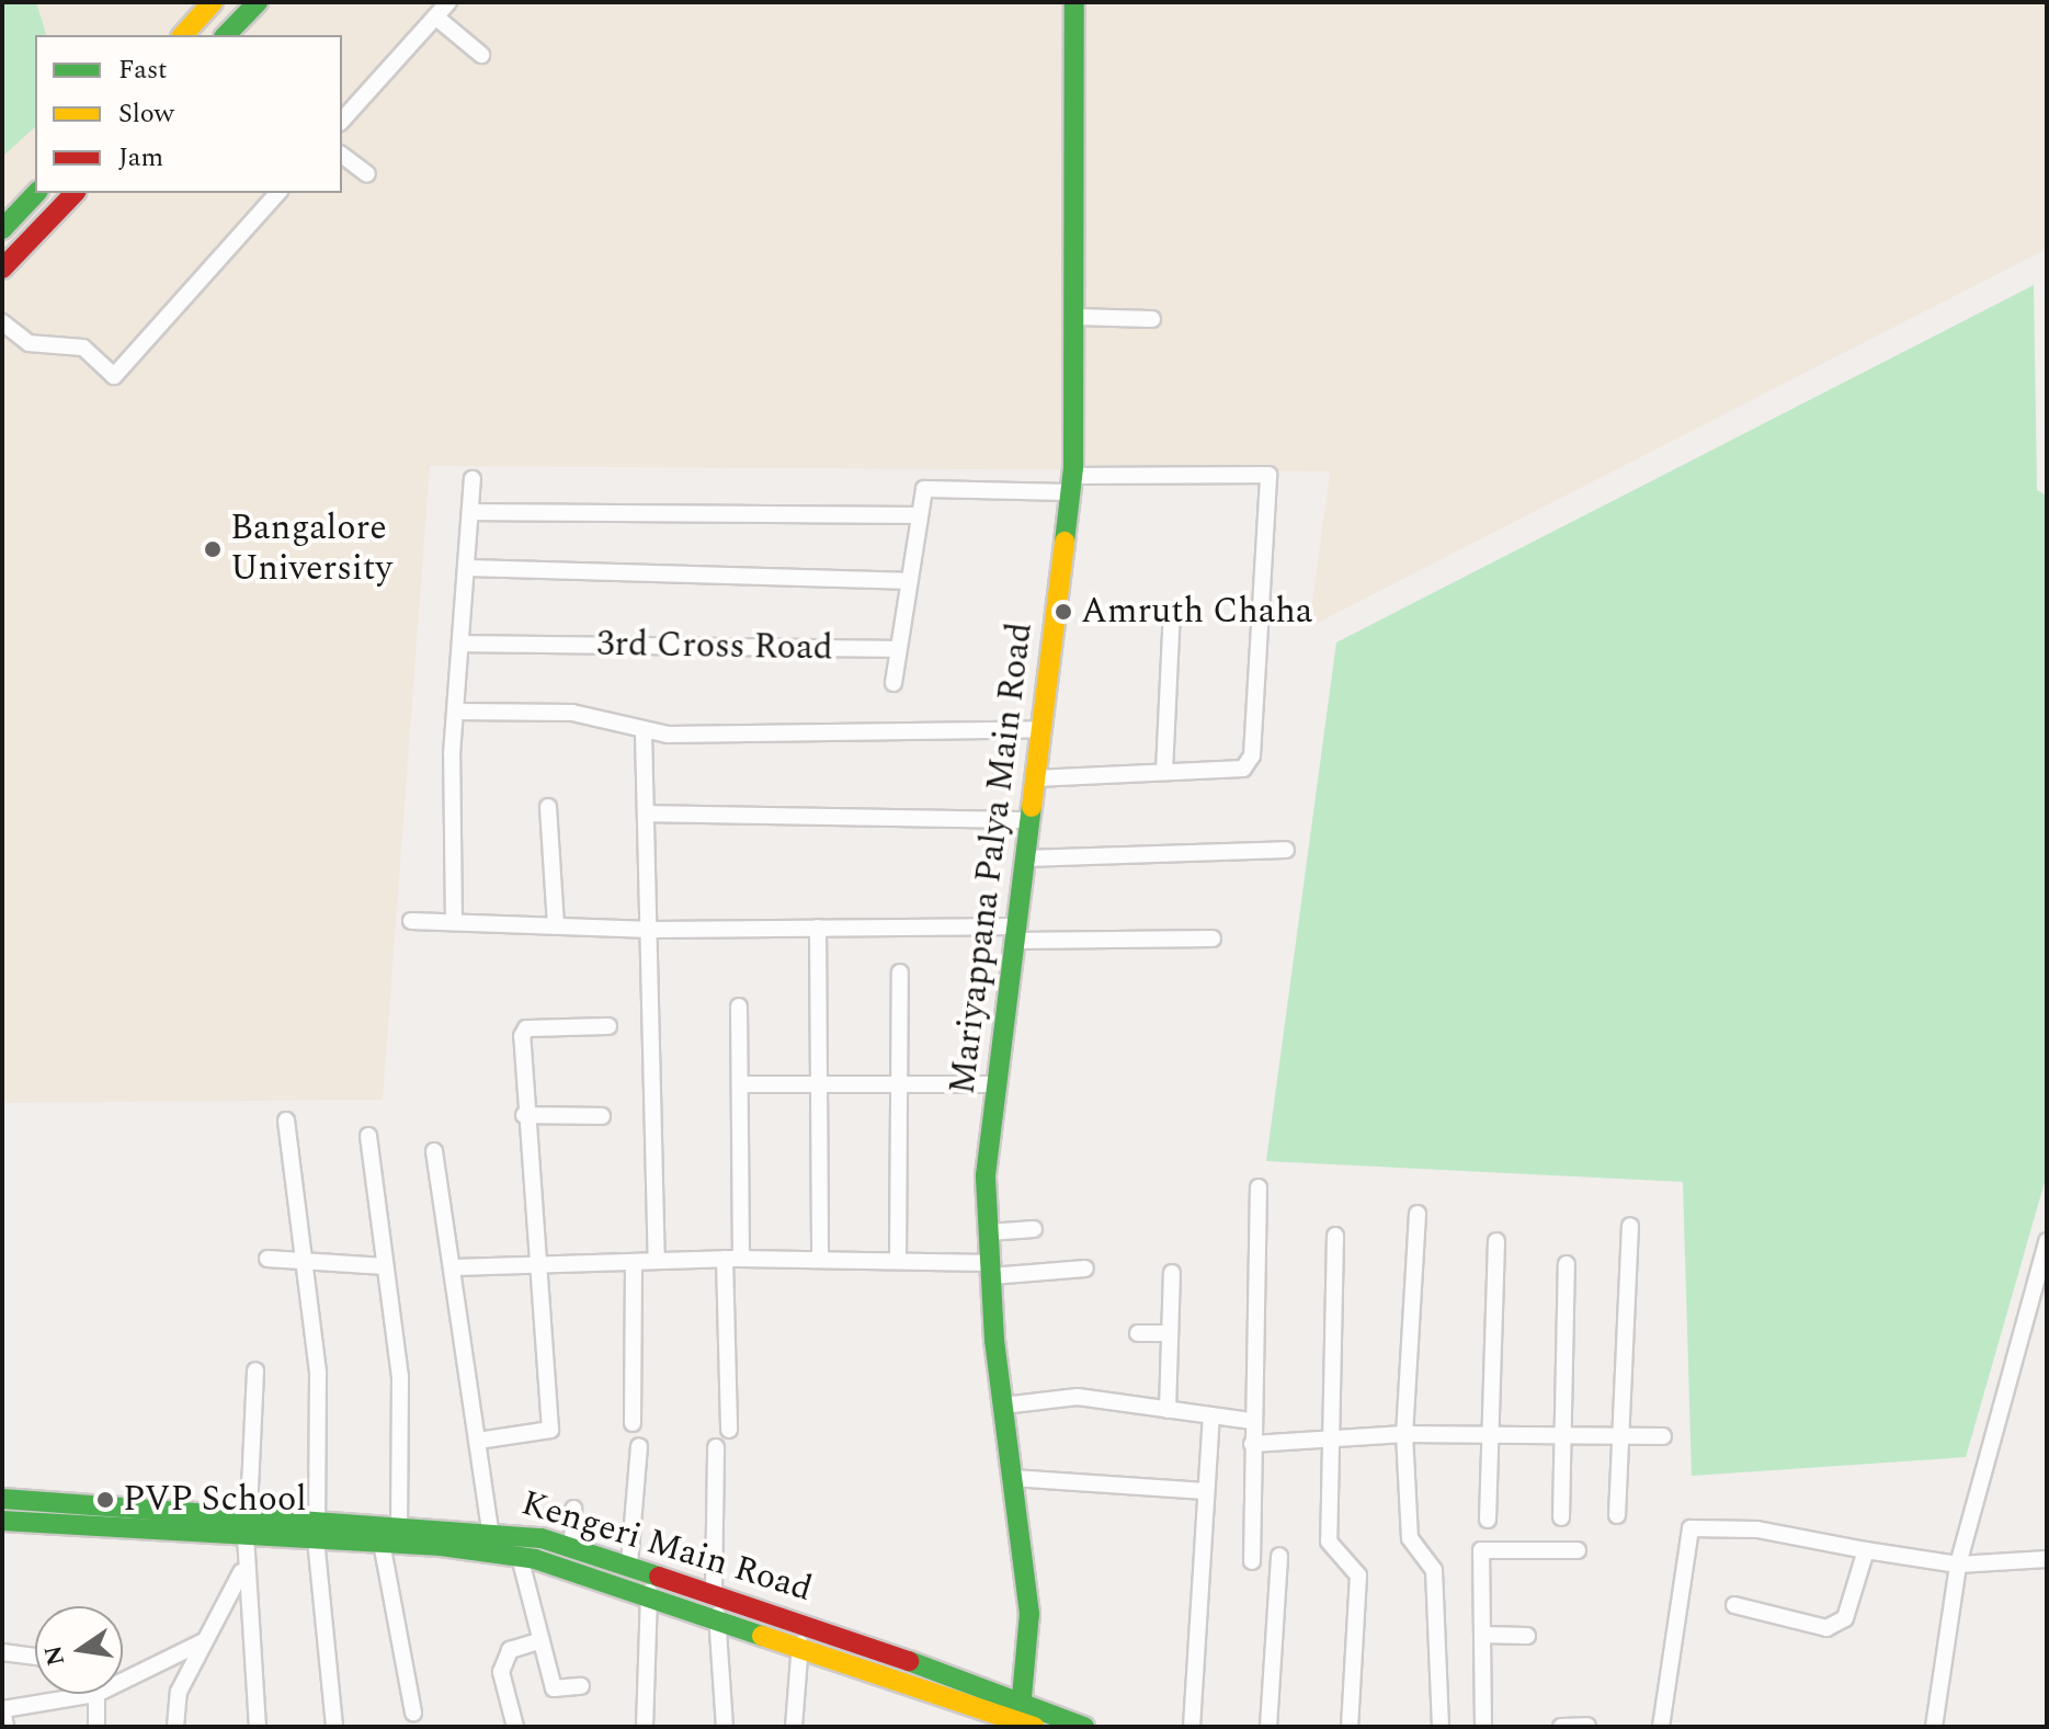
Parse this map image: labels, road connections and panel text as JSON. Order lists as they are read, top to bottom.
{
  "streets": {
    "main road": ["Mariyappana Palya Main Road", "Kengeri Main Road"],
    "street": ["3rd Cross Road"]
  },
  "crossings": [
    ["Mariyappana Palya Main Road", "Kengeri Main Road"]
  ],
  "places": ["Bangalore University", "Amruth Chaha", "PVP School"],
  "legend": ["Fast", "Slow", "Jam"],
  "north": "left"
}
